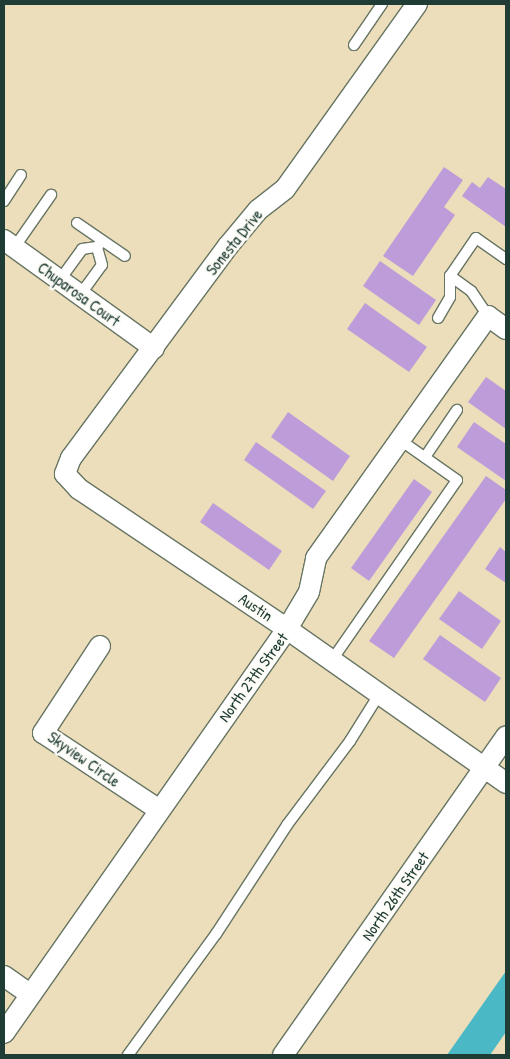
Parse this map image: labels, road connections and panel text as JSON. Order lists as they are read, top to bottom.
{
  "streets": {
    "street": [
      "Sonesta Drive",
      "Chuparosa Court",
      "Austin",
      "North 27th Street",
      "Skyview Circle",
      "North 26th Street"
    ]
  },
  "crossings": [
    ["Sonesta Drive", "Chuparosa Court"],
    ["Sonesta Drive", "Austin"],
    ["Austin", "North 27th Street"],
    ["Austin", "North 26th Street"],
    ["North 27th Street", "Skyview Circle"]
  ]
}
